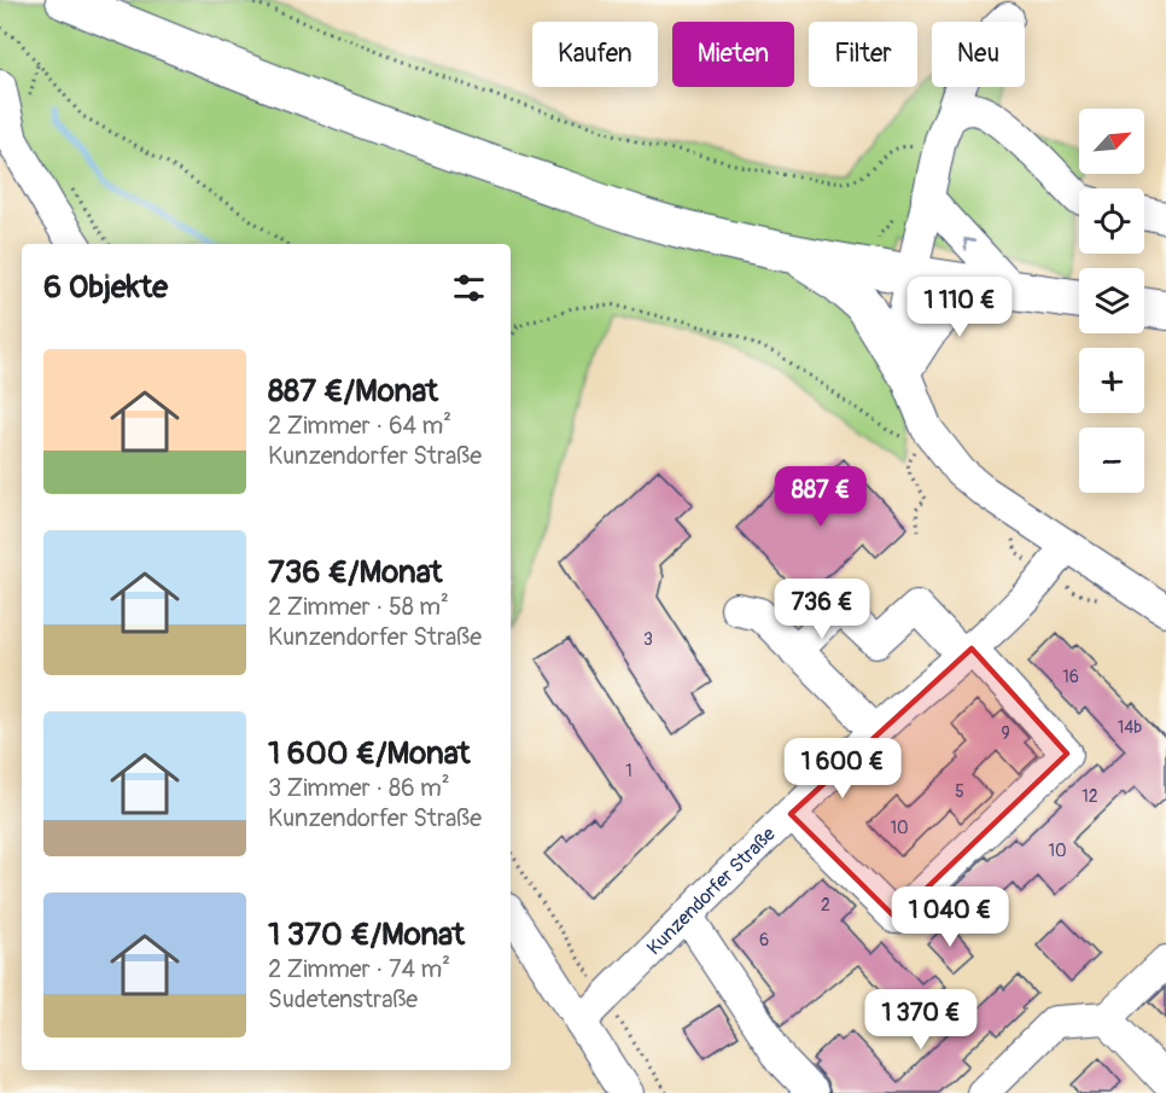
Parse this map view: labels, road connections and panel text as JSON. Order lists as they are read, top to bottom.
{
  "streets": {
    "street": ["Kunzendorfer Straße"]
  },
  "house_numbers": [
    "3",
    "16",
    "14b",
    "9",
    "1",
    "5",
    "12",
    "10",
    "10",
    "2",
    "6"
  ],
  "north": "top right",
  "page": {
    "chip": [
      "Kaufen",
      "Mieten",
      "Filter",
      "Neu"
    ],
    "map_buttons": ["+", "−"],
    "heading": "6 Objekte",
    "price": [
      "1 110 €",
      "887 €",
      "736 €",
      "1 600 €",
      "1 040 €",
      "1 370 €"
    ],
    "list": [
      {
        "name": "887 €/Monat",
        "note": "2 Zimmer · 64 m² · Kunzendorfer Straße"
      },
      {
        "name": "736 €/Monat",
        "note": "2 Zimmer · 58 m² · Kunzendorfer Straße"
      },
      {
        "name": "1 600 €/Monat",
        "note": "3 Zimmer · 86 m² · Kunzendorfer Straße"
      },
      {
        "name": "1 370 €/Monat",
        "note": "2 Zimmer · 74 m² · Sudetenstraße"
      }
    ]
  }
}
